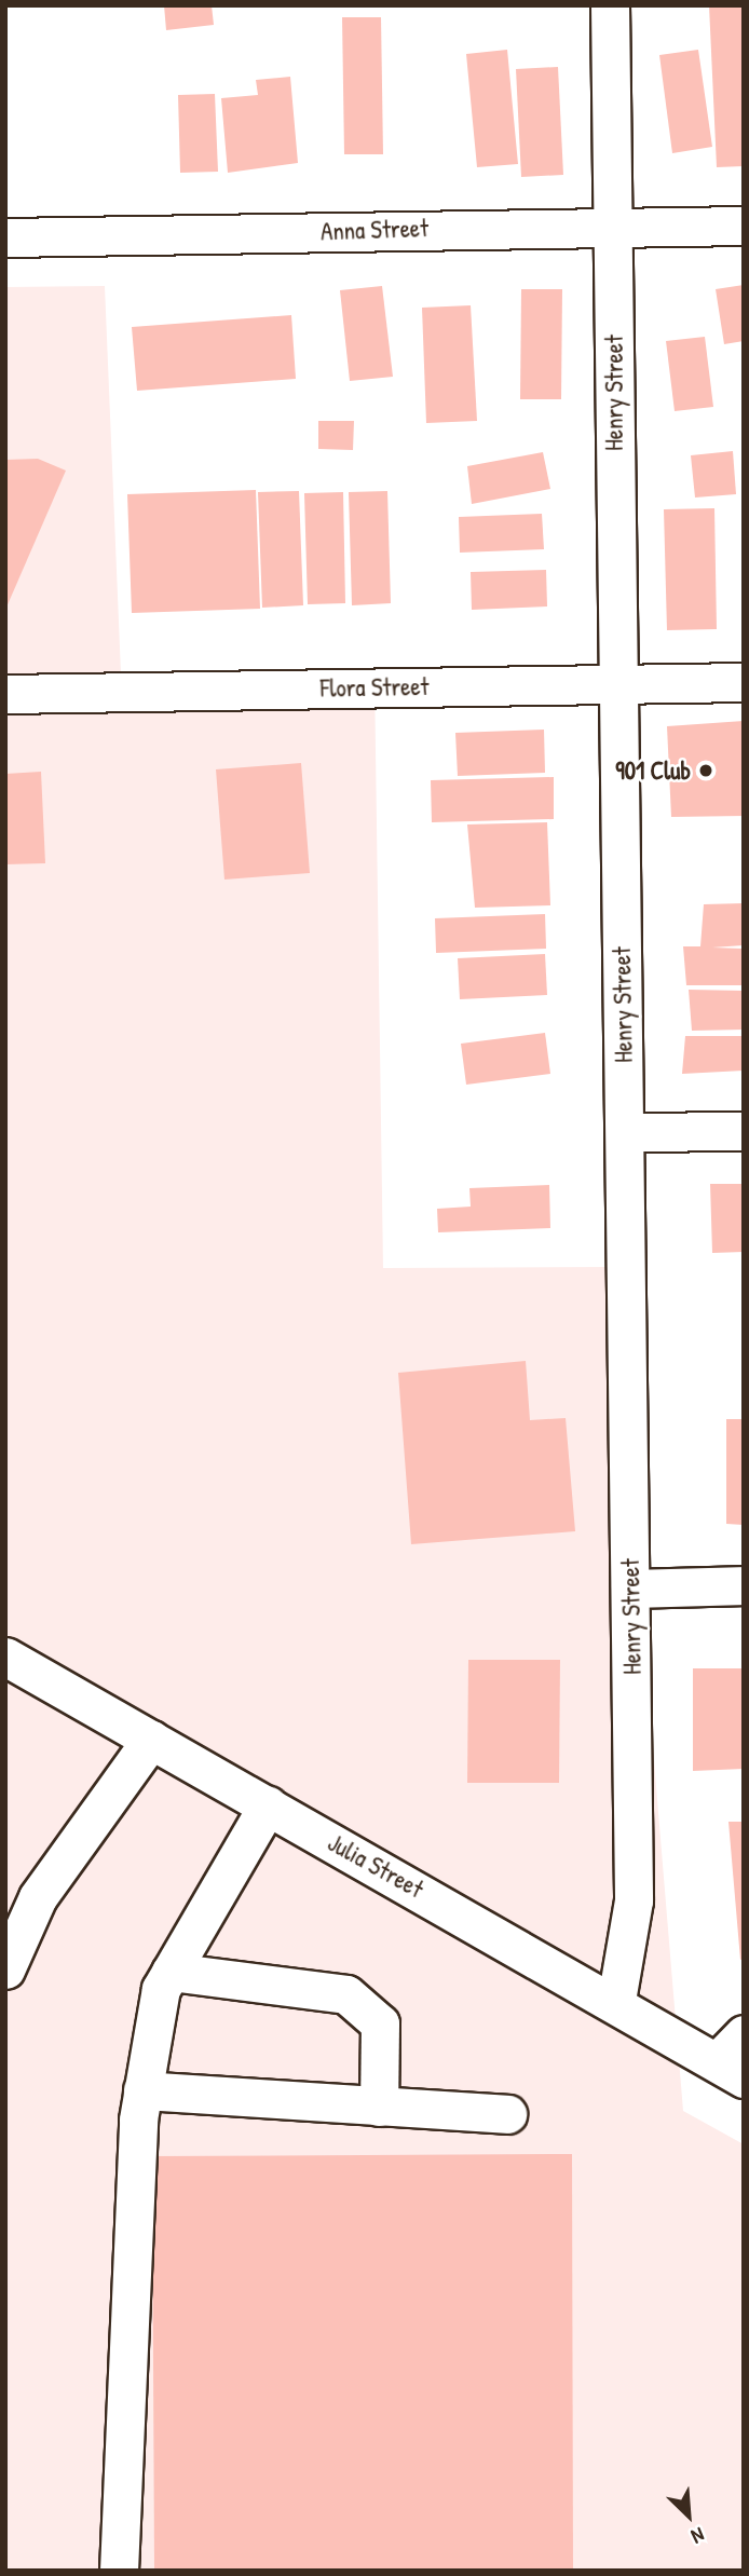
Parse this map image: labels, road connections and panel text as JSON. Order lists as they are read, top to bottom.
{
  "streets": {
    "street": [
      "Anna Street",
      "Henry Street",
      "Flora Street",
      "Julia Street"
    ]
  },
  "crossings": [
    ["Anna Street", "Henry Street"],
    ["Henry Street", "Flora Street"],
    ["Henry Street", "Julia Street"]
  ],
  "places": ["901 Club"],
  "north": "bottom right"
}
